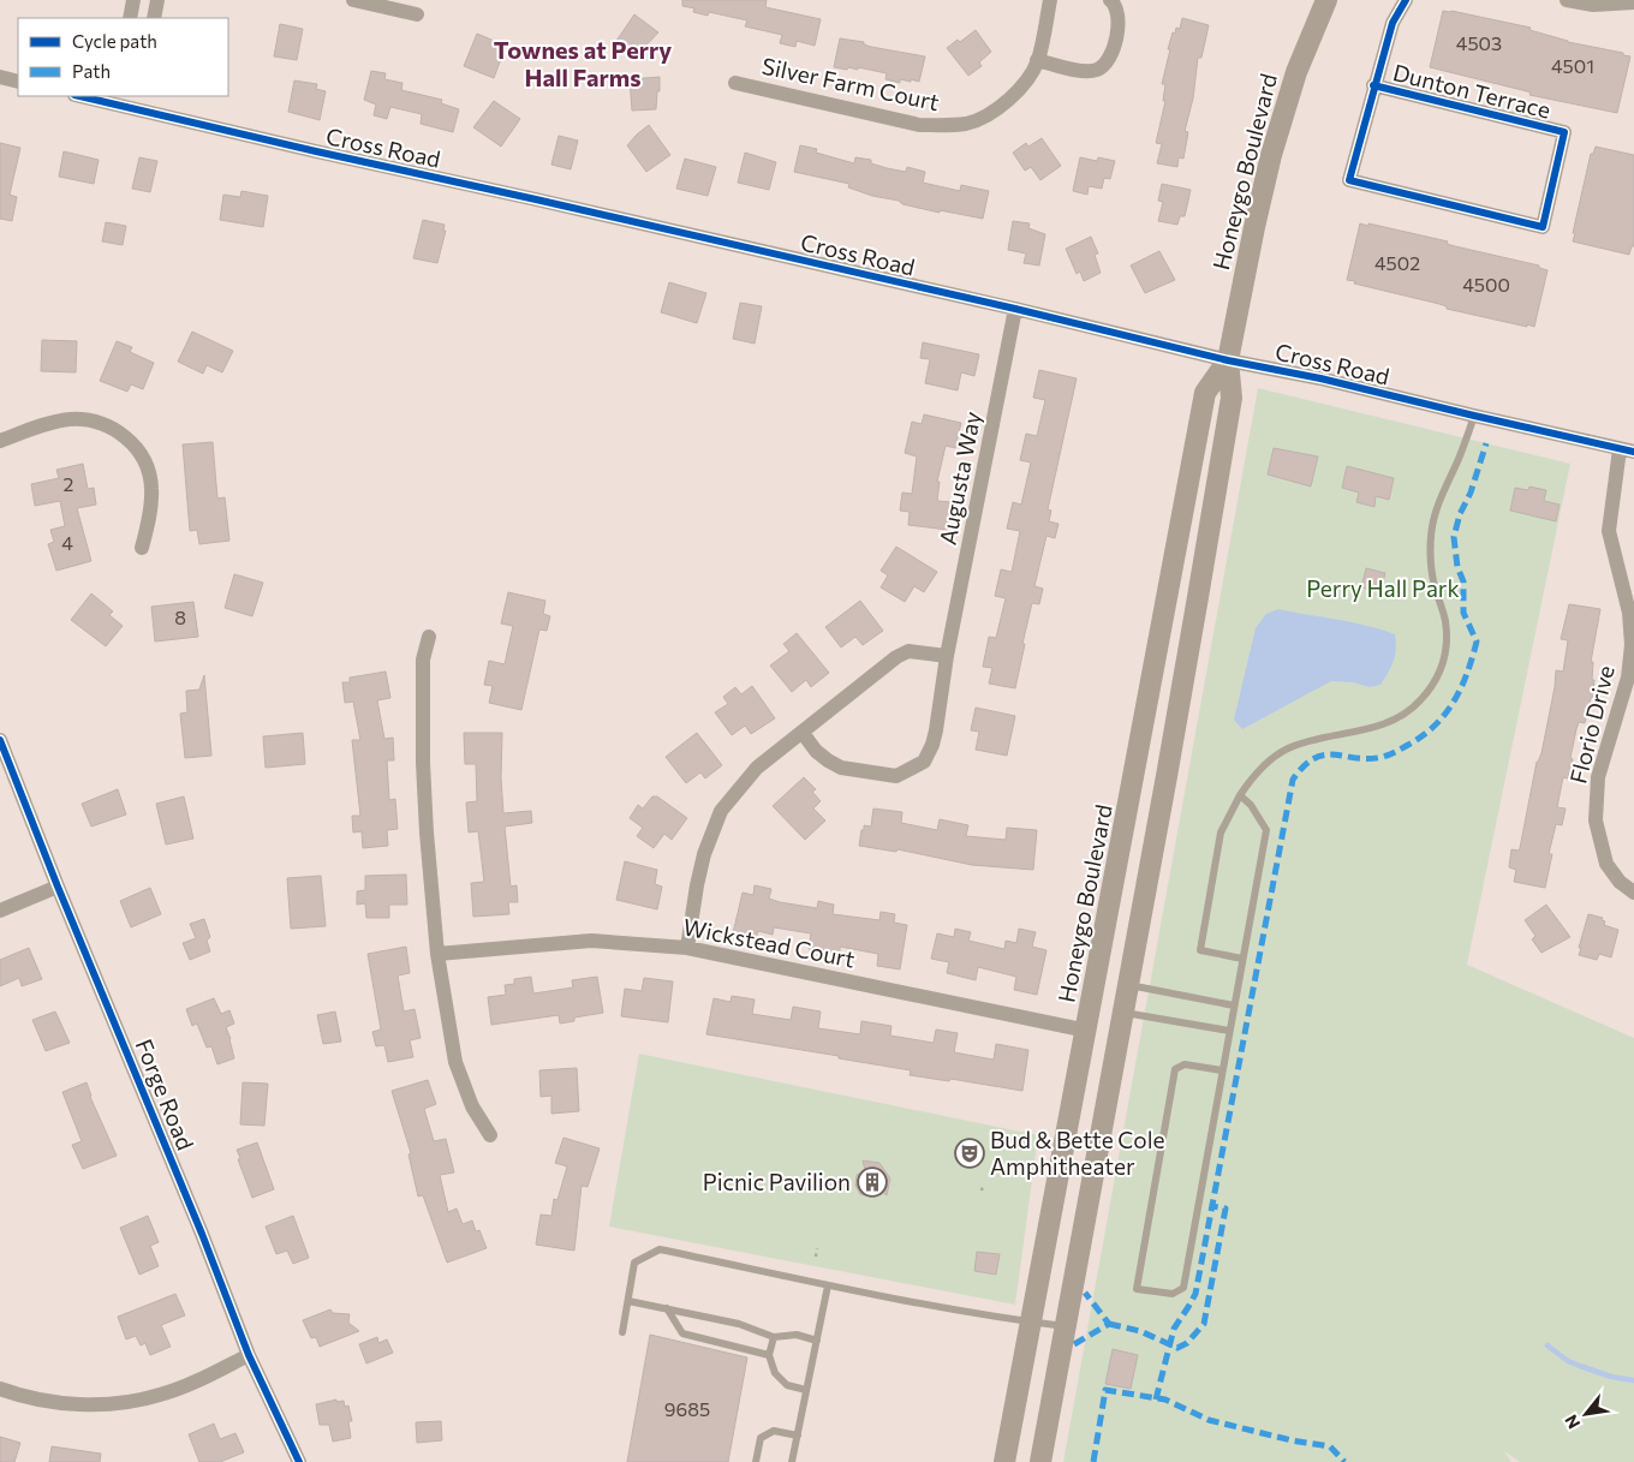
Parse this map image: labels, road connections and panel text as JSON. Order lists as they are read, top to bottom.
{
  "streets": {
    "main road": ["Honeygo Boulevard"],
    "street": [
      "Silver Farm Court",
      "Dunton Terrace",
      "Cross Road",
      "Augusta Way",
      "Florio Drive",
      "Wickstead Court",
      "Forge Road"
    ]
  },
  "crossings": [
    ["Cross Road", "Honeygo Boulevard"],
    ["Cross Road", "Augusta Way"],
    ["Cross Road", "Florio Drive"],
    ["Honeygo Boulevard", "Wickstead Court"]
  ],
  "districts": ["Townes at Perry Hall Farms"],
  "parks": ["Perry Hall Park"],
  "places": {
    "theatre": ["Bud & Bette Cole Amphitheater"],
    "building": ["Picnic Pavilion"]
  },
  "house_numbers": [
    "4503",
    "4501",
    "4502",
    "4500",
    "2",
    "4",
    "8",
    "9685"
  ],
  "legend": ["Cycle path", "Path"],
  "north": "bottom left"
}
